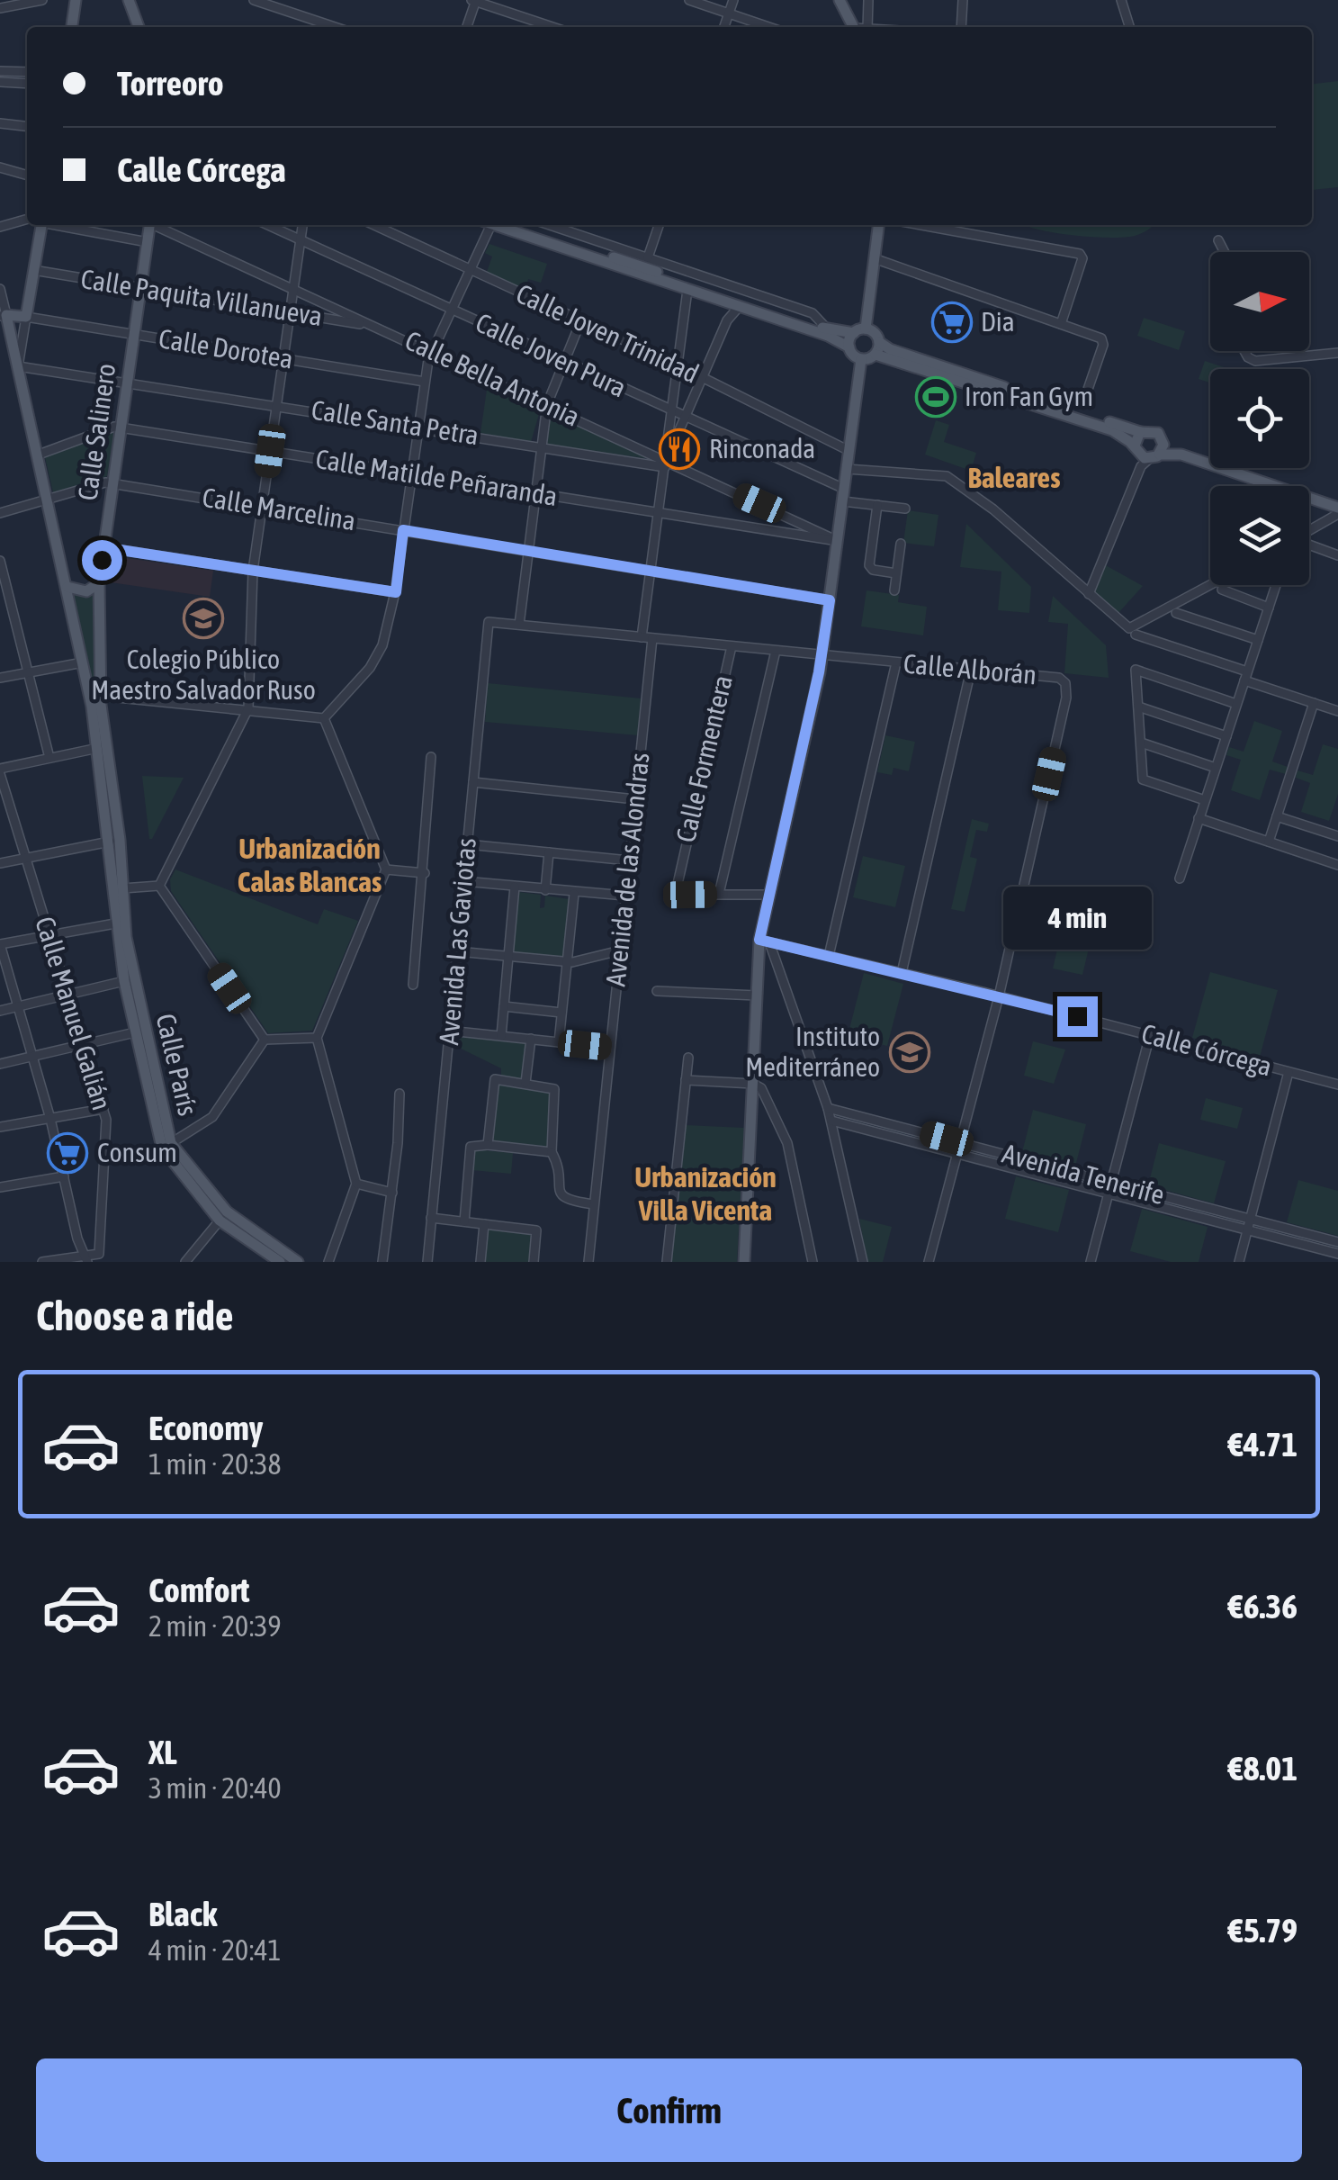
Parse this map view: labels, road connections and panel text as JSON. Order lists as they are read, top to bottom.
{
  "streets": {
    "main road": ["Calle Salinero", "Calle París"],
    "street": [
      "Calle Paquita Villanueva",
      "Calle Joven Trinidad",
      "Calle Dorotea",
      "Calle Joven Pura",
      "Calle Bella Antonia",
      "Calle Santa Petra",
      "Calle Matilde Peñaranda",
      "Calle Marcelina",
      "Calle Alborán",
      "Calle Formentera",
      "Avenida de las Alondras",
      "Avenida Las Gaviotas",
      "Calle Manuel Galián",
      "Calle Córcega",
      "Avenida Tenerife"
    ]
  },
  "crossings": [
    ["Calle Paquita Villanueva", "Calle Bella Antonia"],
    ["Calle Paquita Villanueva", "Calle Salinero"],
    ["Calle Dorotea", "Calle Salinero"],
    ["Calle Bella Antonia", "Calle Santa Petra"],
    ["Calle Bella Antonia", "Calle Matilde Peñaranda"],
    ["Calle Santa Petra", "Calle Salinero"],
    ["Calle Salinero", "Calle Matilde Peñaranda"],
    ["Calle Salinero", "Calle Marcelina"],
    ["Calle Salinero", "Calle París"],
    ["Calle Alborán", "Calle Formentera"],
    ["Calle Alborán", "Avenida de las Alondras"],
    ["Calle Alborán", "Avenida Las Gaviotas"],
    ["Calle Alborán", "Calle Córcega"],
    ["Calle Alborán", "Avenida Tenerife"]
  ],
  "districts": ["Baleares", "Urbanización Calas Blancas", "Urbanización Villa Vicenta"],
  "places": {
    "supermarket": ["Dia", "Consum"],
    "sports": ["Iron Fan Gym"],
    "restaurant": ["Rinconada"],
    "school or university": ["Colegio Público Maestro Salvador Ruso", "Instituto Mediterráneo"]
  },
  "north": "right",
  "page": {
    "banner": ["Torreoro", "Calle Córcega"],
    "bubble": "4 min",
    "heading": "Choose a ride",
    "list": [
      {
        "name": "Economy",
        "note": "1 min · 20:38",
        "value": "€4.71"
      },
      {
        "name": "Comfort",
        "note": "2 min · 20:39",
        "value": "€6.36"
      },
      {
        "name": "XL",
        "note": "3 min · 20:40",
        "value": "€8.01"
      },
      {
        "name": "Black",
        "note": "4 min · 20:41",
        "value": "€5.79"
      }
    ],
    "buttons": "Confirm"
  }
}
